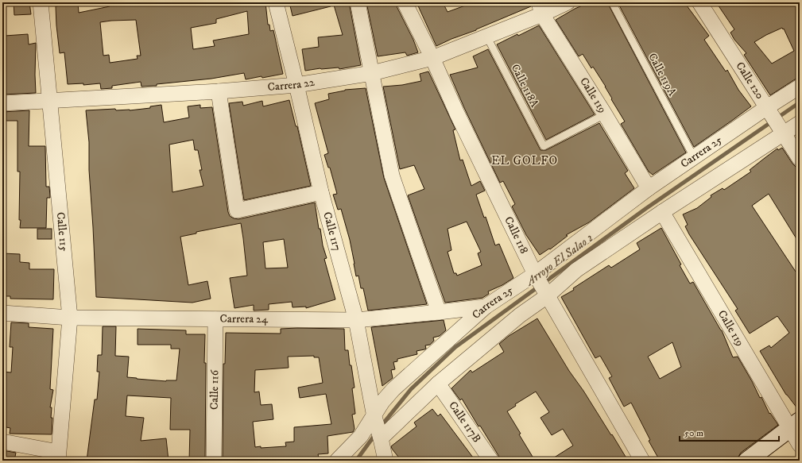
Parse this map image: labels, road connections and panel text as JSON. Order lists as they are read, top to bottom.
{
  "streets": {
    "street": [
      "Calle 120",
      "Carrera 22",
      "Calle 119",
      "Carrera 25",
      "Calle 115",
      "Calle 117",
      "Calle 118",
      "Carrera 24",
      "Calle 116",
      "Calle 117B"
    ],
    "lane": ["Calle 119A", "Calle 118A"]
  },
  "crossings": [
    ["Calle 119A", "Carrera 25"],
    ["Calle 120", "Carrera 25"],
    ["Carrera 22", "Calle 118A"],
    ["Carrera 22", "Calle 119"],
    ["Carrera 22", "Calle 115"],
    ["Carrera 22", "Calle 117"],
    ["Carrera 22", "Calle 118"],
    ["Calle 118A", "Calle 119"],
    ["Calle 119", "Carrera 25"],
    ["Carrera 25", "Calle 117"],
    ["Carrera 25", "Calle 118"],
    ["Carrera 25", "Carrera 24"],
    ["Carrera 25", "Calle 117B"],
    ["Calle 115", "Carrera 24"],
    ["Calle 117", "Carrera 24"],
    ["Carrera 24", "Calle 116"]
  ],
  "districts": ["EL GOLFO"],
  "water": ["Arroyo El Salao 2"],
  "scale_bar": "50 m"
}
